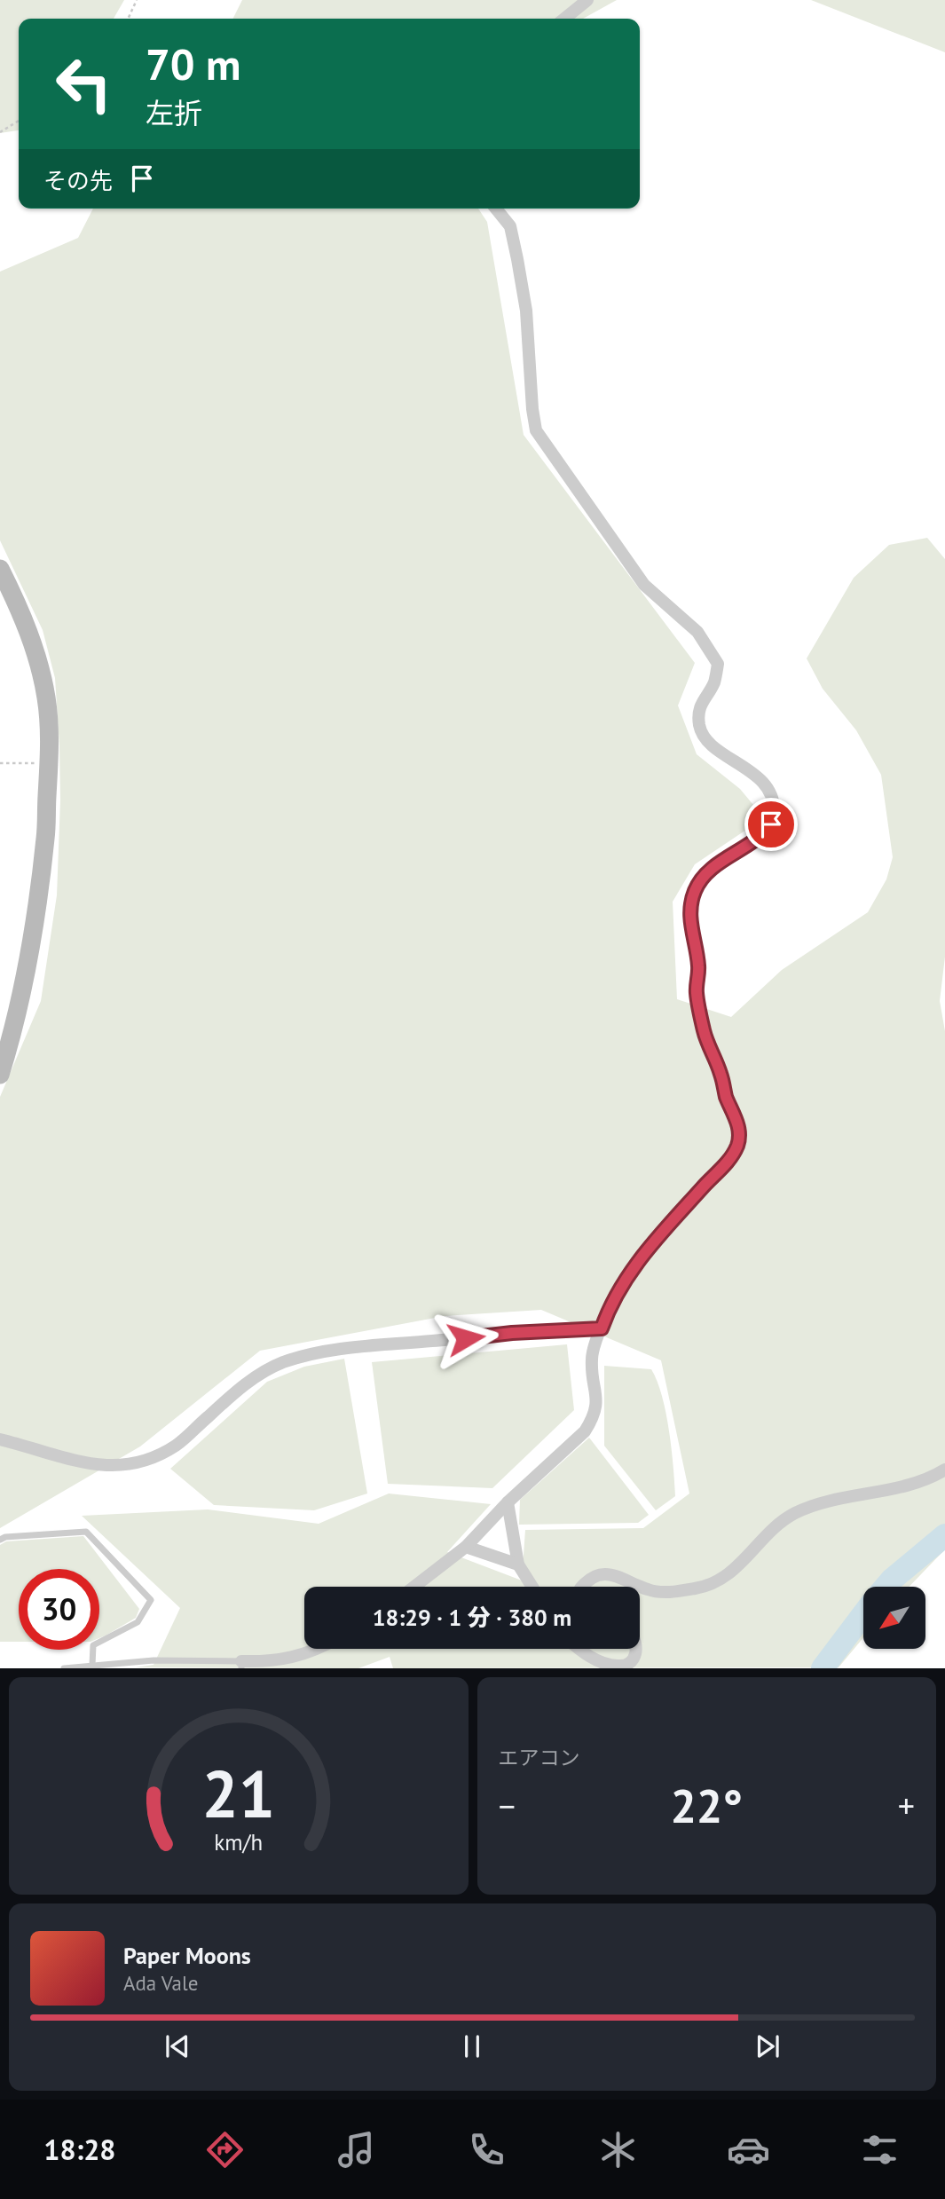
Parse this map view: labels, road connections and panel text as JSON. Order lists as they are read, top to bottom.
{
  "north": "bottom left",
  "page": {
    "turn": ["70 m", "左折"],
    "then": "その先",
    "limit": "30",
    "trip": "18:29 · 1 分 · 380 m",
    "tile": "エアコン",
    "heat": ["−", "22°", "+"],
    "song": ["Paper Moons", "Ada Vale"],
    "tabs": "18:28",
    "gauge": ["21", "km/h"]
  }
}
